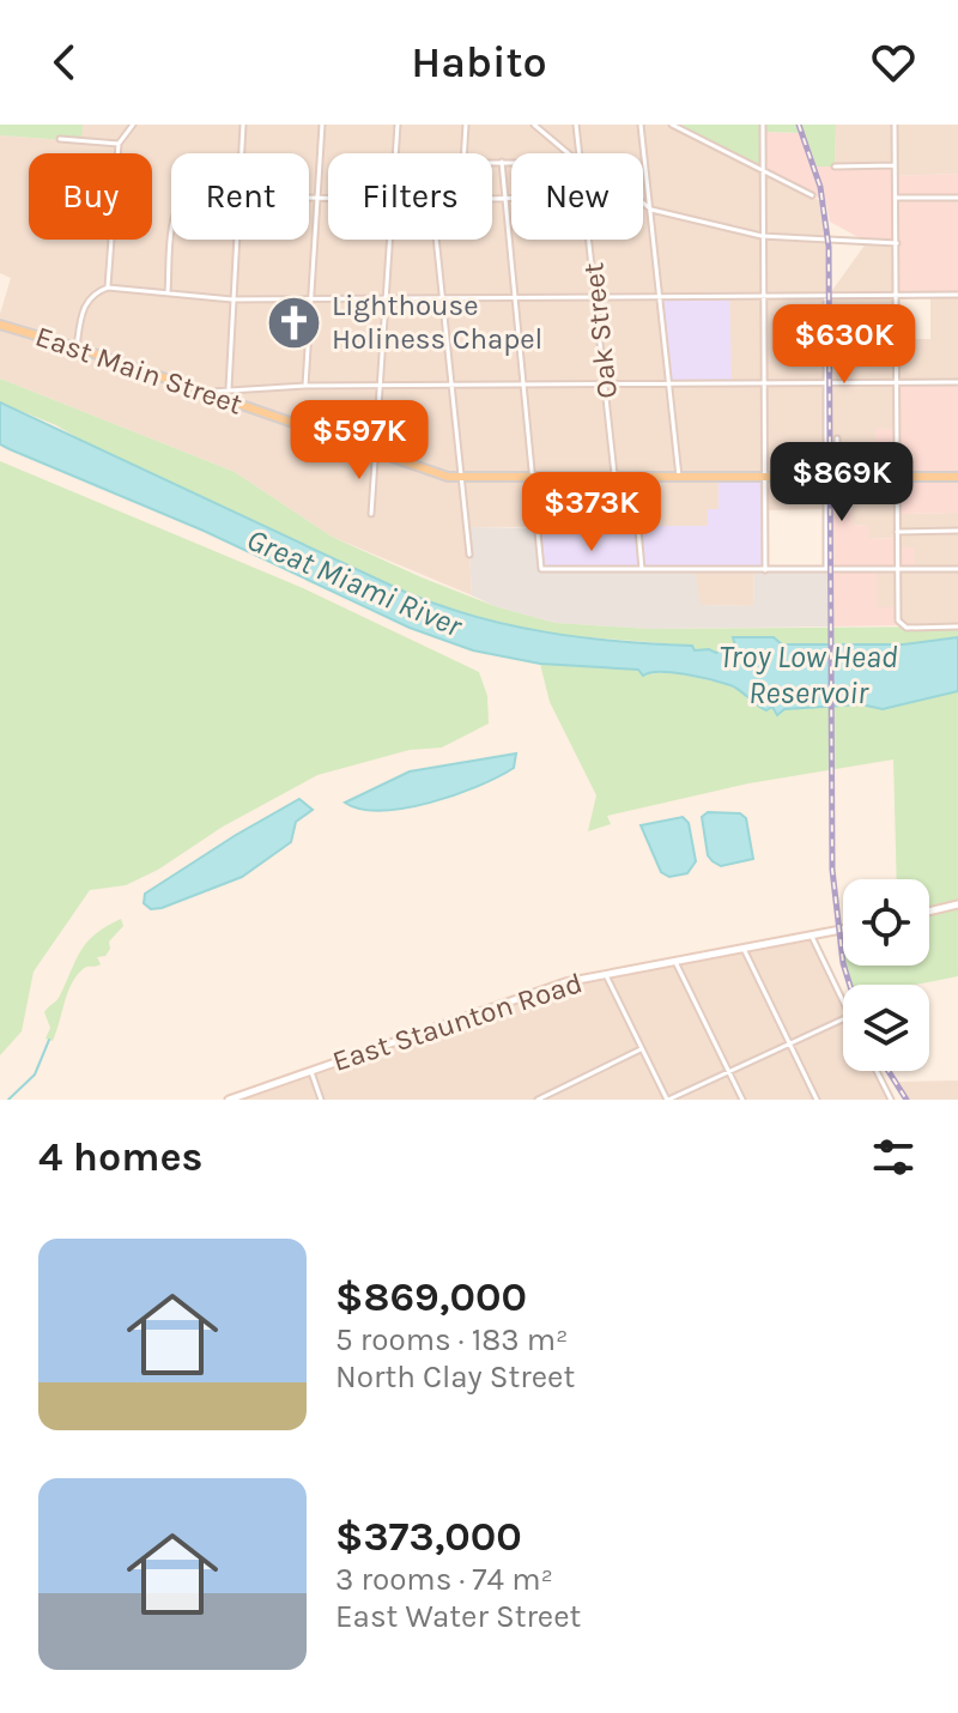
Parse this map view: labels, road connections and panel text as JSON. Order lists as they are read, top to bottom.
{
  "streets": {
    "main road": ["East Main Street", "East Staunton Road"],
    "street": ["Oak Street"]
  },
  "crossings": [
    ["Oak Street", "East Main Street"]
  ],
  "water": ["Great Miami River", "Troy Low Head Reservoir"],
  "places": {
    "church": ["Lighthouse Holiness Chapel"]
  },
  "page": {
    "header": "Habito",
    "chip": [
      "Buy",
      "Rent",
      "Filters",
      "New"
    ],
    "price": [
      "$630K",
      "$597K",
      "$869K",
      "$373K"
    ],
    "heading": "4 homes",
    "list": [
      {
        "name": "$869,000",
        "note": "5 rooms · 183 m² · North Clay Street"
      },
      {
        "name": "$373,000",
        "note": "3 rooms · 74 m² · East Water Street"
      }
    ]
  }
}
